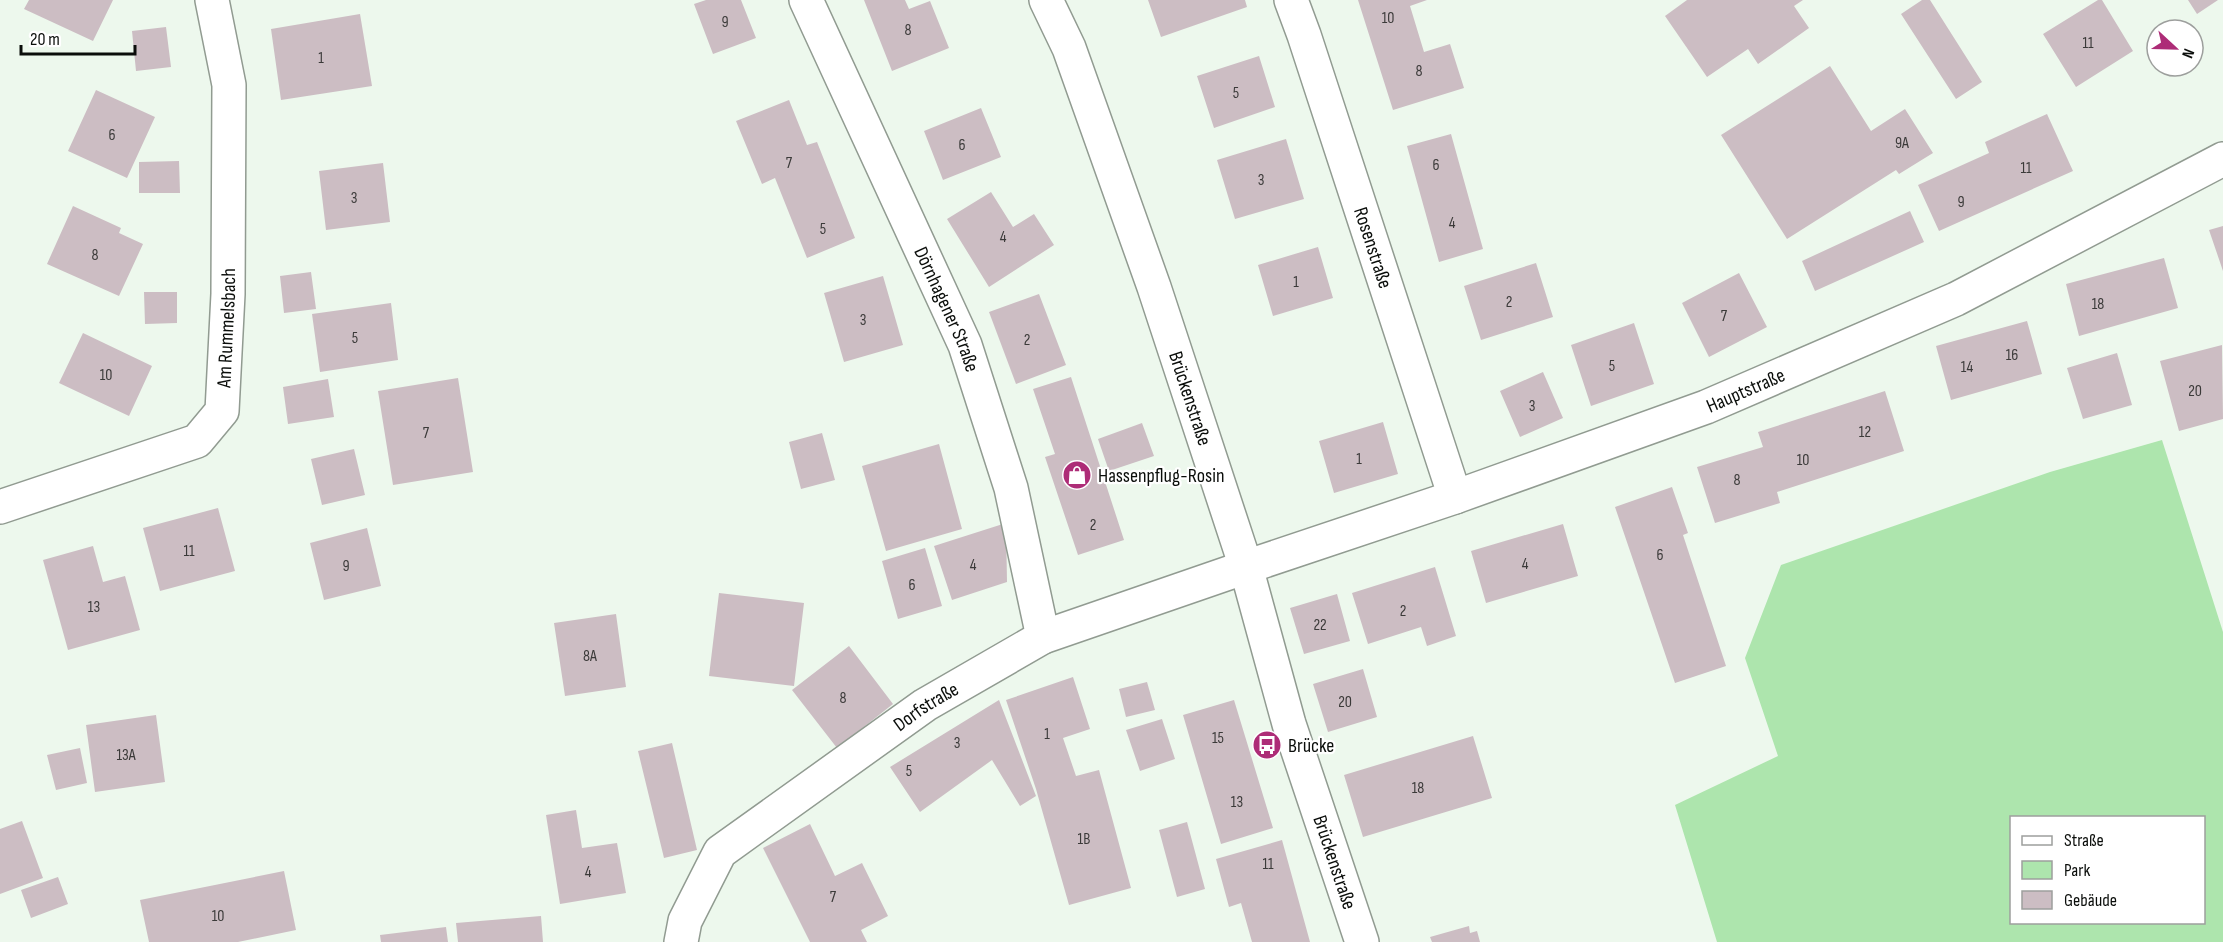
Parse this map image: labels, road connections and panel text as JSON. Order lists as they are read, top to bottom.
{
  "streets": {
    "street": [
      "Rosenstraße",
      "Dörnhagener Straße",
      "Am Rummelsbach",
      "Hauptstraße",
      "Brückenstraße",
      "Dorfstraße"
    ]
  },
  "crossings": [
    ["Rosenstraße", "Hauptstraße"],
    ["Dörnhagener Straße", "Dorfstraße"],
    ["Hauptstraße", "Brückenstraße"],
    ["Hauptstraße", "Dorfstraße"],
    ["Brückenstraße", "Dorfstraße"]
  ],
  "places": {
    "shop": ["Hassenpflug-Rosin"],
    "bus stop": ["Brücke"]
  },
  "house_numbers": [
    "10",
    "9",
    "8",
    "11",
    "1",
    "8",
    "5",
    "6",
    "9A",
    "6",
    "7",
    "6",
    "11",
    "3",
    "3",
    "9",
    "4",
    "5",
    "4",
    "8",
    "1",
    "2",
    "18",
    "7",
    "3",
    "5",
    "2",
    "16",
    "5",
    "14",
    "10",
    "20",
    "3",
    "12",
    "7",
    "1",
    "10",
    "8",
    "2",
    "11",
    "6",
    "4",
    "4",
    "9",
    "6",
    "13",
    "2",
    "22",
    "8A",
    "8",
    "20",
    "1",
    "15",
    "3",
    "13A",
    "5",
    "18",
    "13",
    "1B",
    "11",
    "4",
    "7",
    "10"
  ],
  "legend": ["Straße", "Park", "Gebäude"],
  "scale_bar": "20 m",
  "north": "right"
}
